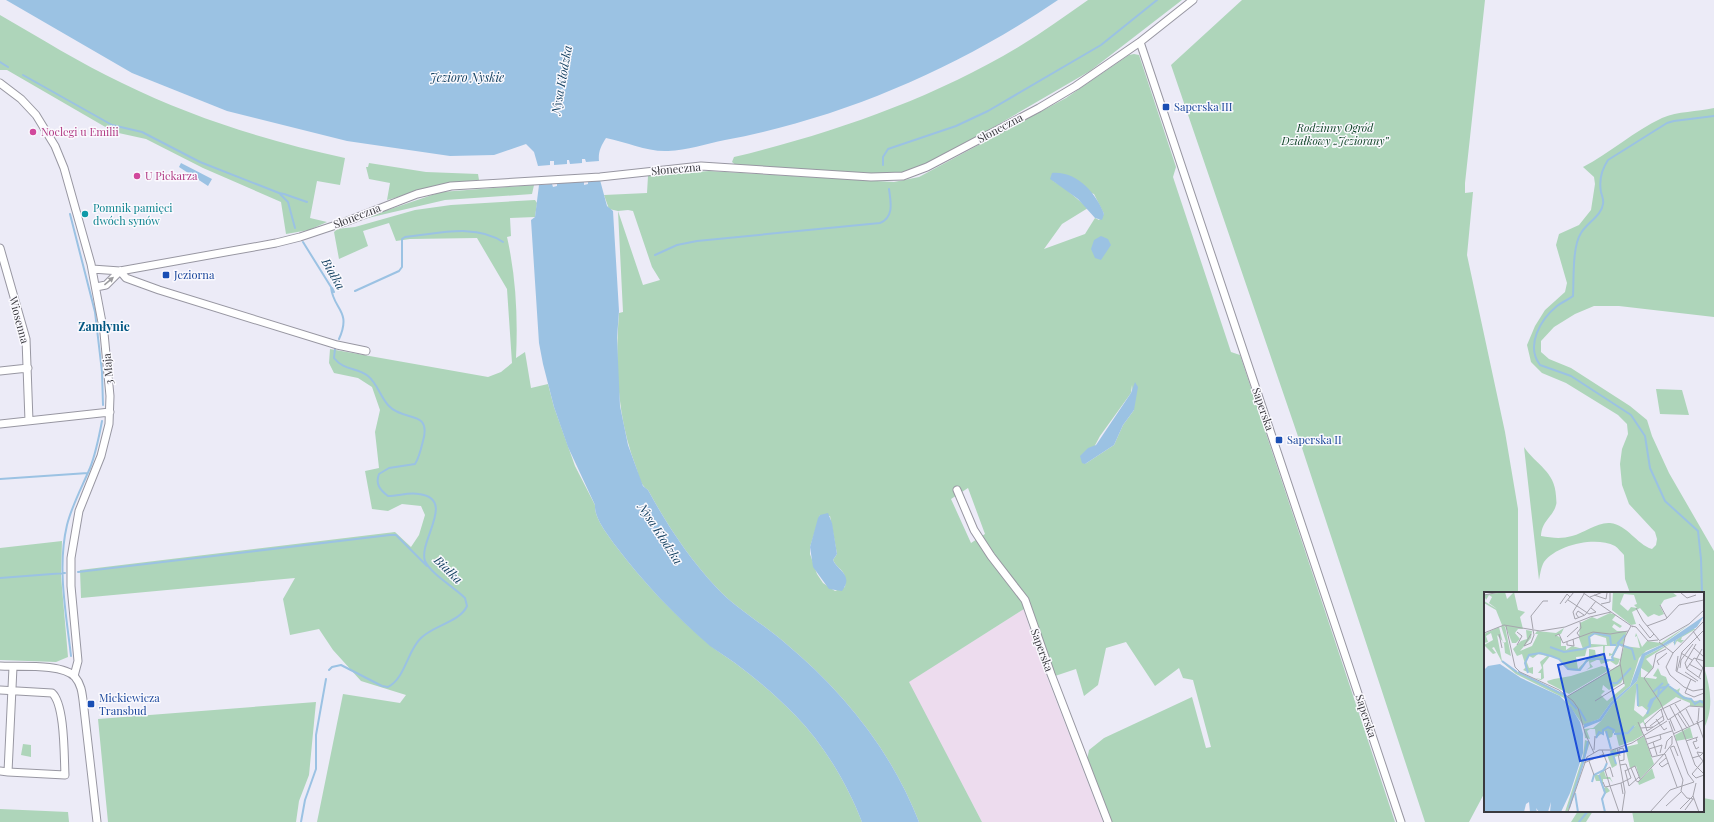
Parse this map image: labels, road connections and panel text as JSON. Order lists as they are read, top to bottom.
{
  "streets": {
    "street": [
      "Słoneczna",
      "Wiosenna",
      "3 Maja",
      "Saperska"
    ]
  },
  "crossings": [
    ["Słoneczna", "3 Maja"],
    ["Słoneczna", "Saperska"]
  ],
  "districts": ["Zamłynie"],
  "water": ["Jezioro Nyskie", "Nysa Kłodzka", "Białka"],
  "parks": ["Rodzinny Ogród Działkowy „Jeziorany”"],
  "places": {
    "transit": [
      "Saperska III",
      "Jeziorna",
      "Saperska II",
      "Mickiewicza Transbud"
    ],
    "other": ["Noclegi u Emilii", "U Piekarza", "Pomnik pamięci dwóch synów"]
  }
}
